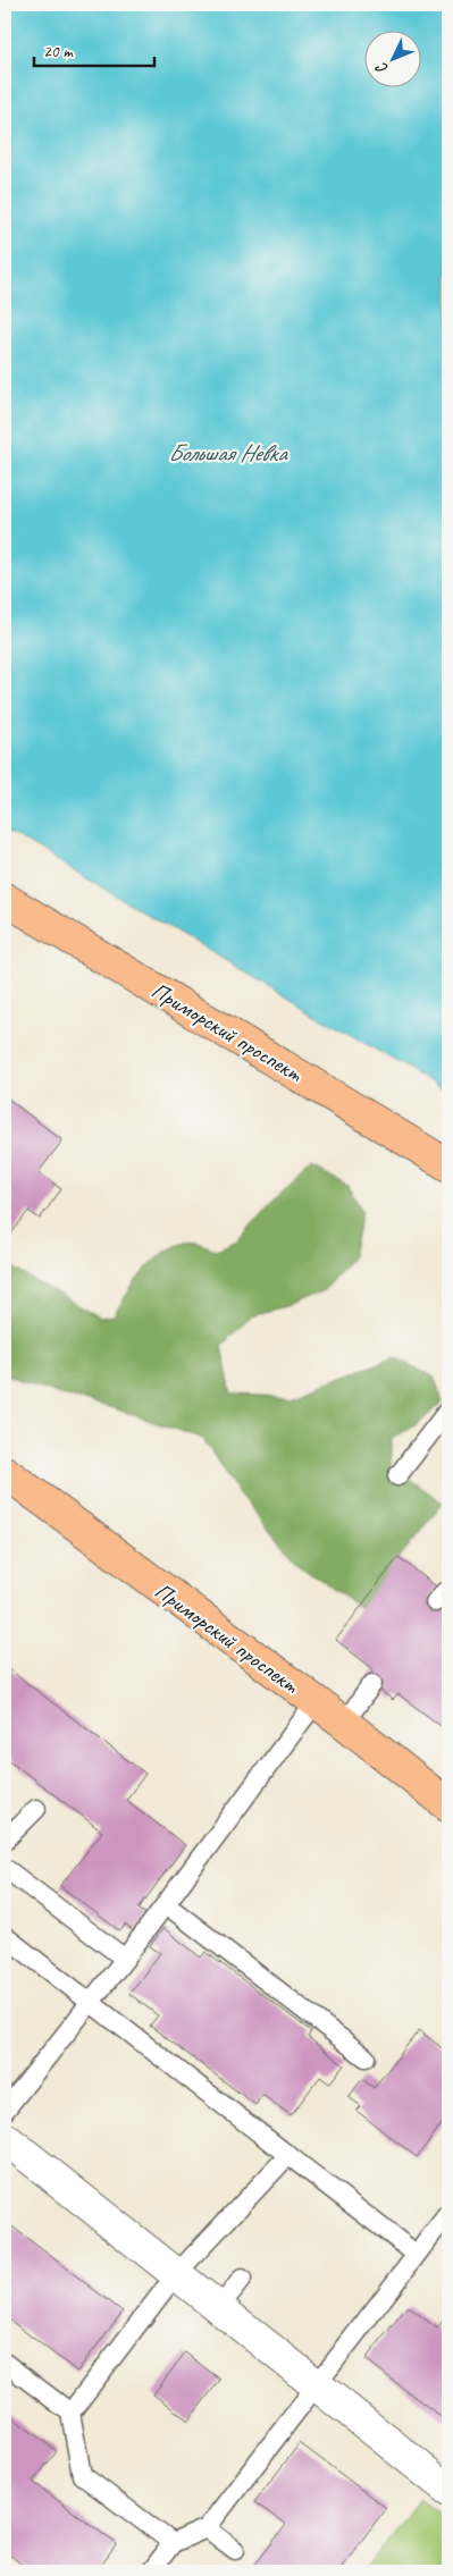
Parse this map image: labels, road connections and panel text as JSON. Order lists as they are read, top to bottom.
{
  "streets": {
    "main road": ["Приморский проспект"]
  },
  "water": ["Большая Невка"],
  "scale_bar": "20 m",
  "north": "bottom left"
}
